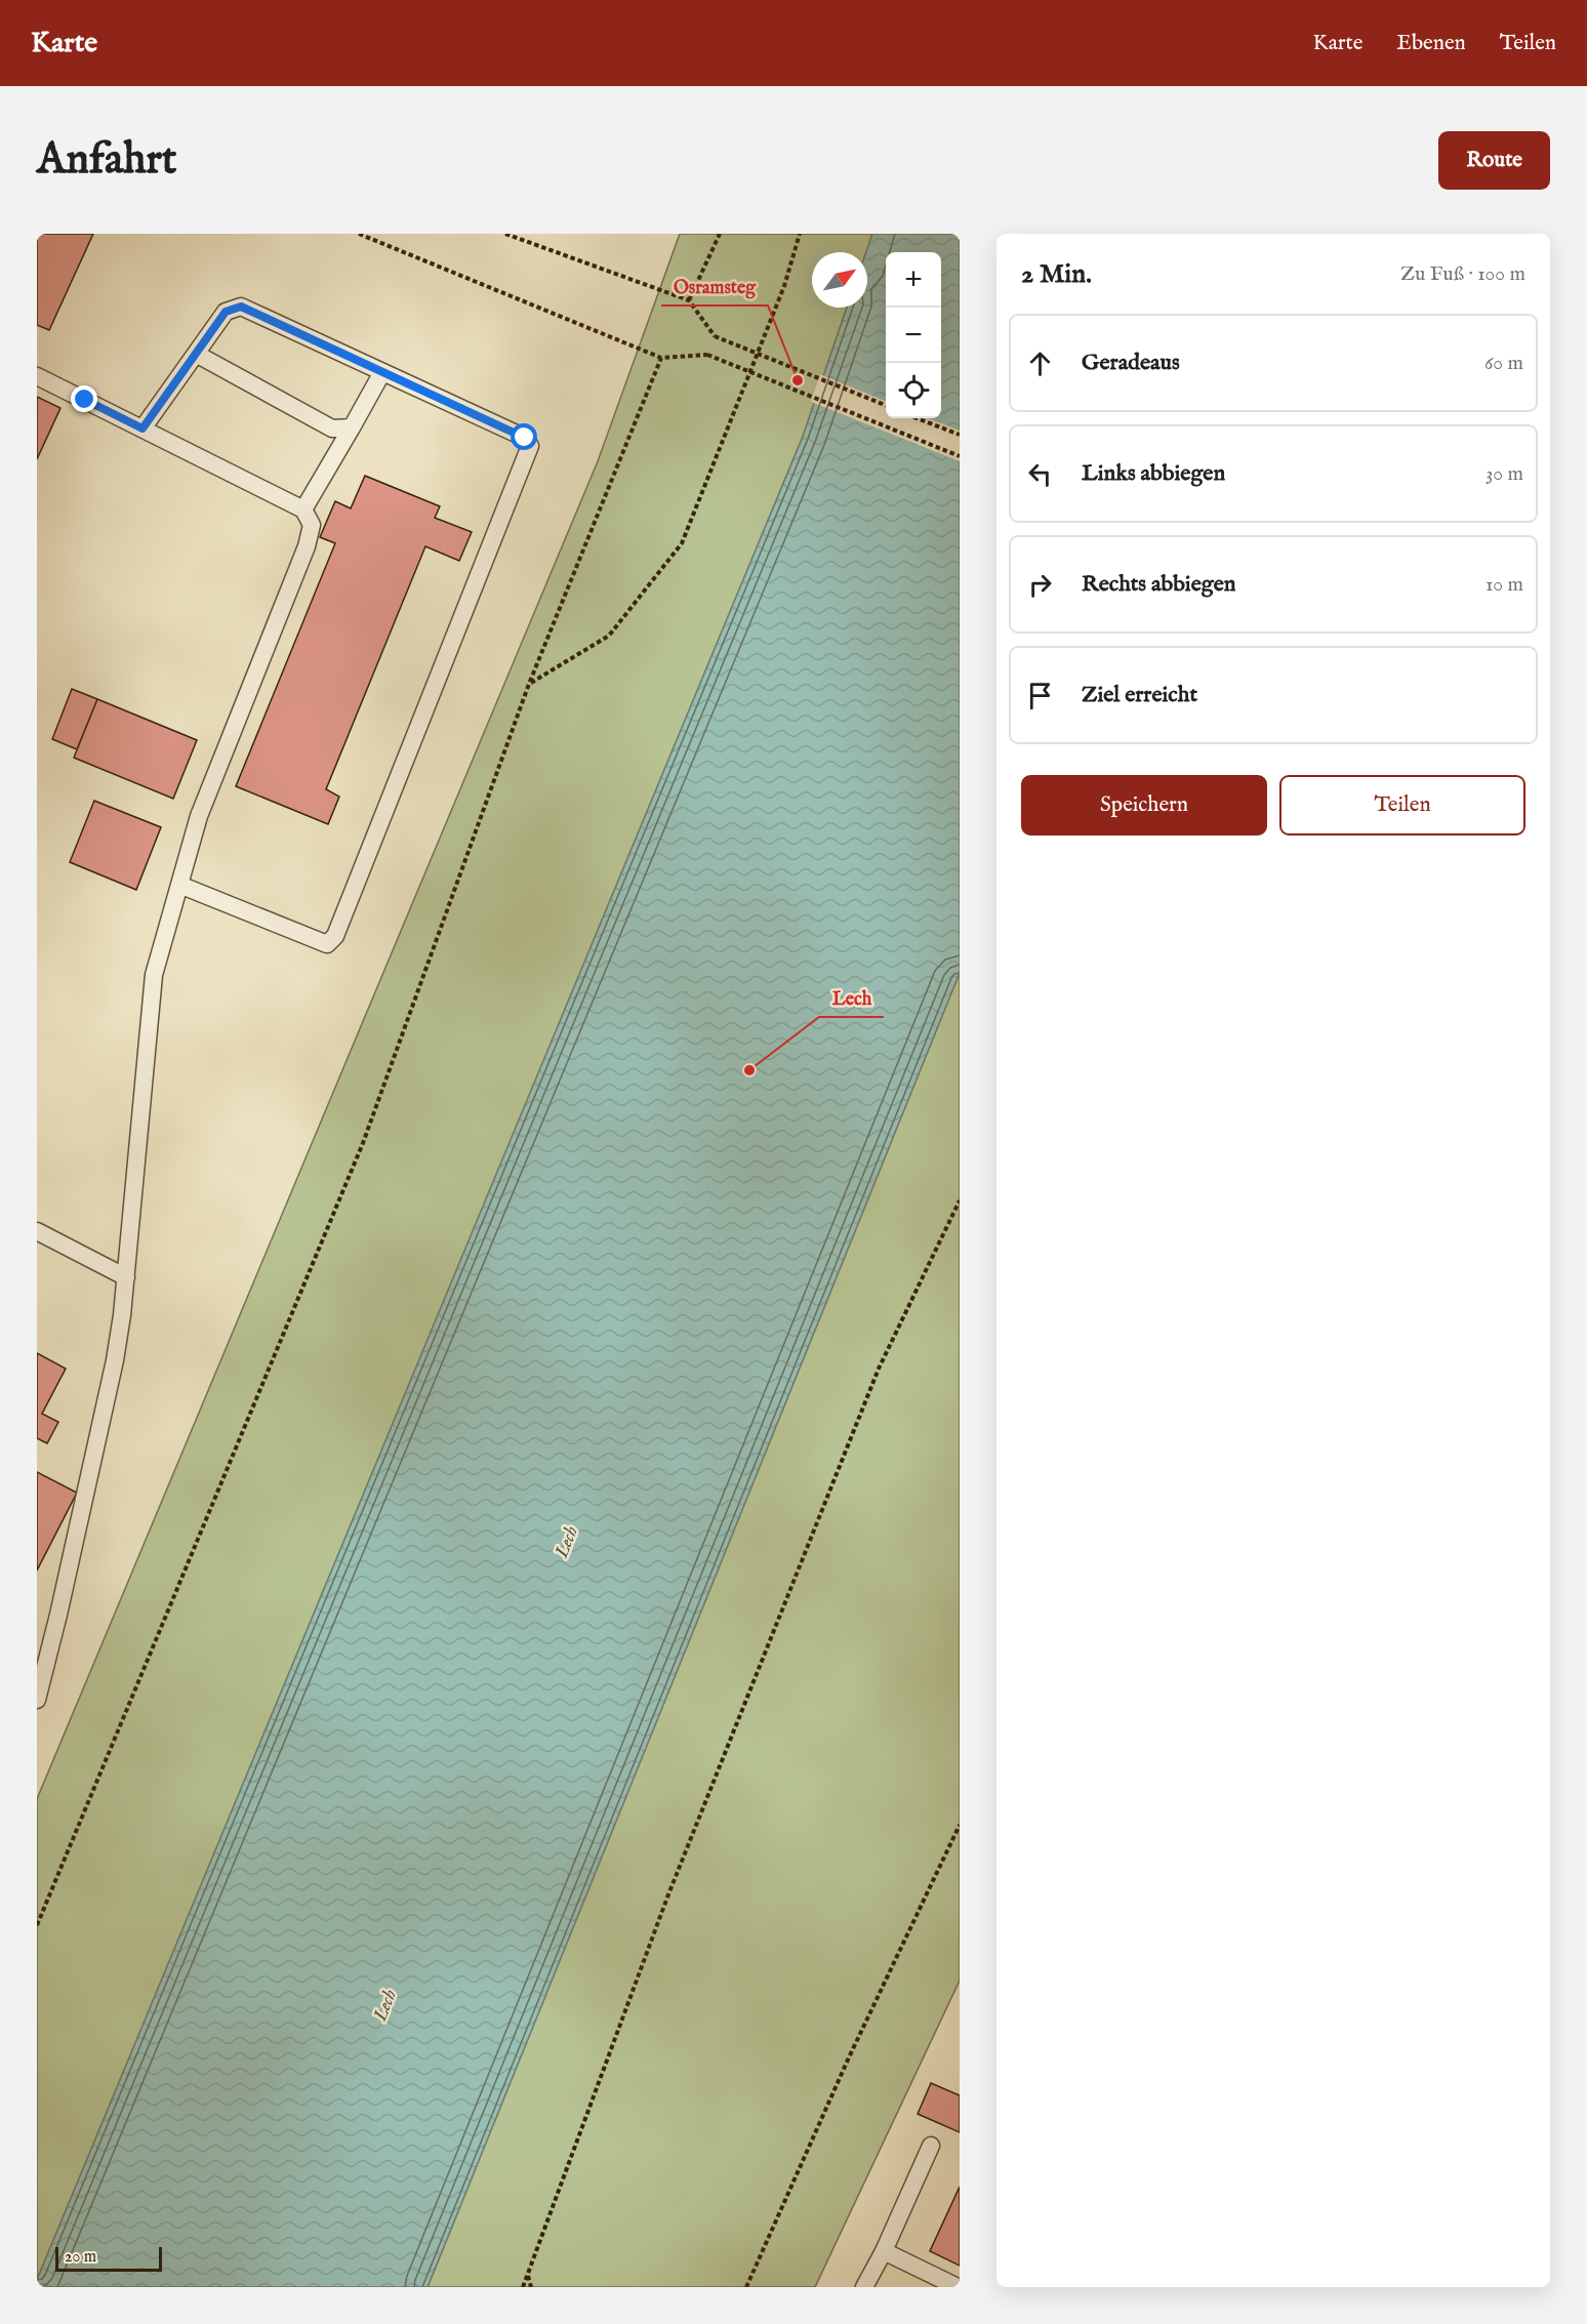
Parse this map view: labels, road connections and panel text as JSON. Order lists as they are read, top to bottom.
{
  "water": ["Lech"],
  "places": ["Osramsteg", "Lech"],
  "scale_bar": "20 m",
  "north": "top right",
  "page": {
    "header": "Karte",
    "nav": ["Karte", "Ebenen", "Teilen"],
    "buttons": [
      "Route",
      ["Speichern", "Teilen"]
    ],
    "title": "Anfahrt",
    "heading": ["2 Min.", "Zu Fuß · 100 m"],
    "map_buttons": ["+", "−"],
    "list": [
      ["Geradeaus", "60 m"],
      ["Links abbiegen", "30 m"],
      ["Rechts abbiegen", "10 m"],
      "Ziel erreicht"
    ],
    "scale": "20 m"
  }
}
